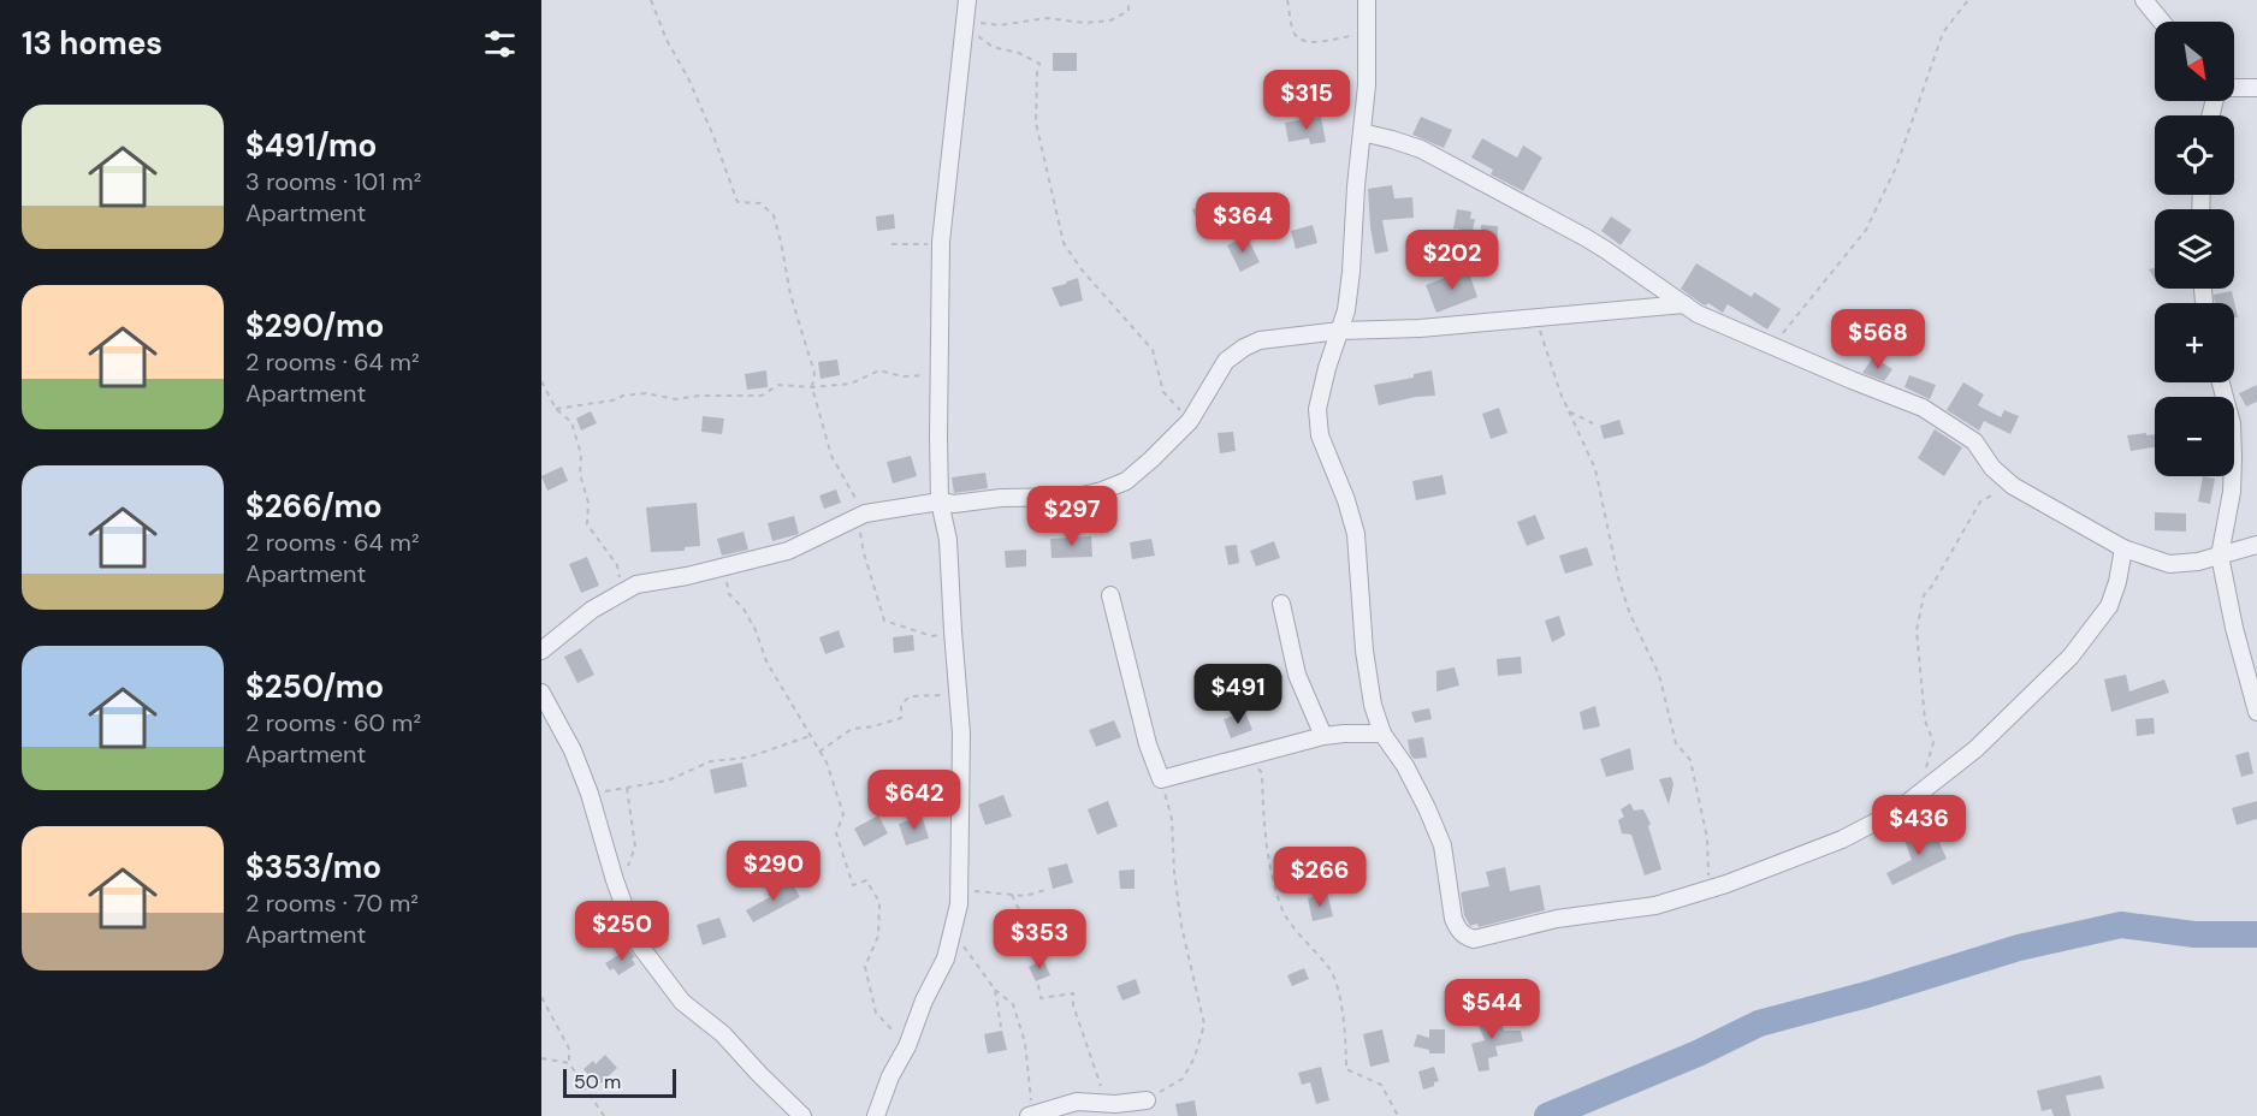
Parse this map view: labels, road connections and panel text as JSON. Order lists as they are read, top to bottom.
{
  "scale_bar": "50 m",
  "north": "bottom right",
  "page": {
    "heading": "13 homes",
    "map_buttons": ["+", "−"],
    "price": [
      "$315",
      "$364",
      "$202",
      "$568",
      "$297",
      "$491",
      "$642",
      "$436",
      "$290",
      "$266",
      "$250",
      "$353",
      "$544"
    ],
    "list": [
      {
        "name": "$491/mo",
        "note": "3 rooms · 101 m² · Apartment"
      },
      {
        "name": "$290/mo",
        "note": "2 rooms · 64 m² · Apartment"
      },
      {
        "name": "$266/mo",
        "note": "2 rooms · 64 m² · Apartment"
      },
      {
        "name": "$250/mo",
        "note": "2 rooms · 60 m² · Apartment"
      },
      {
        "name": "$353/mo",
        "note": "2 rooms · 70 m² · Apartment"
      }
    ],
    "scale": "50 m"
  }
}
